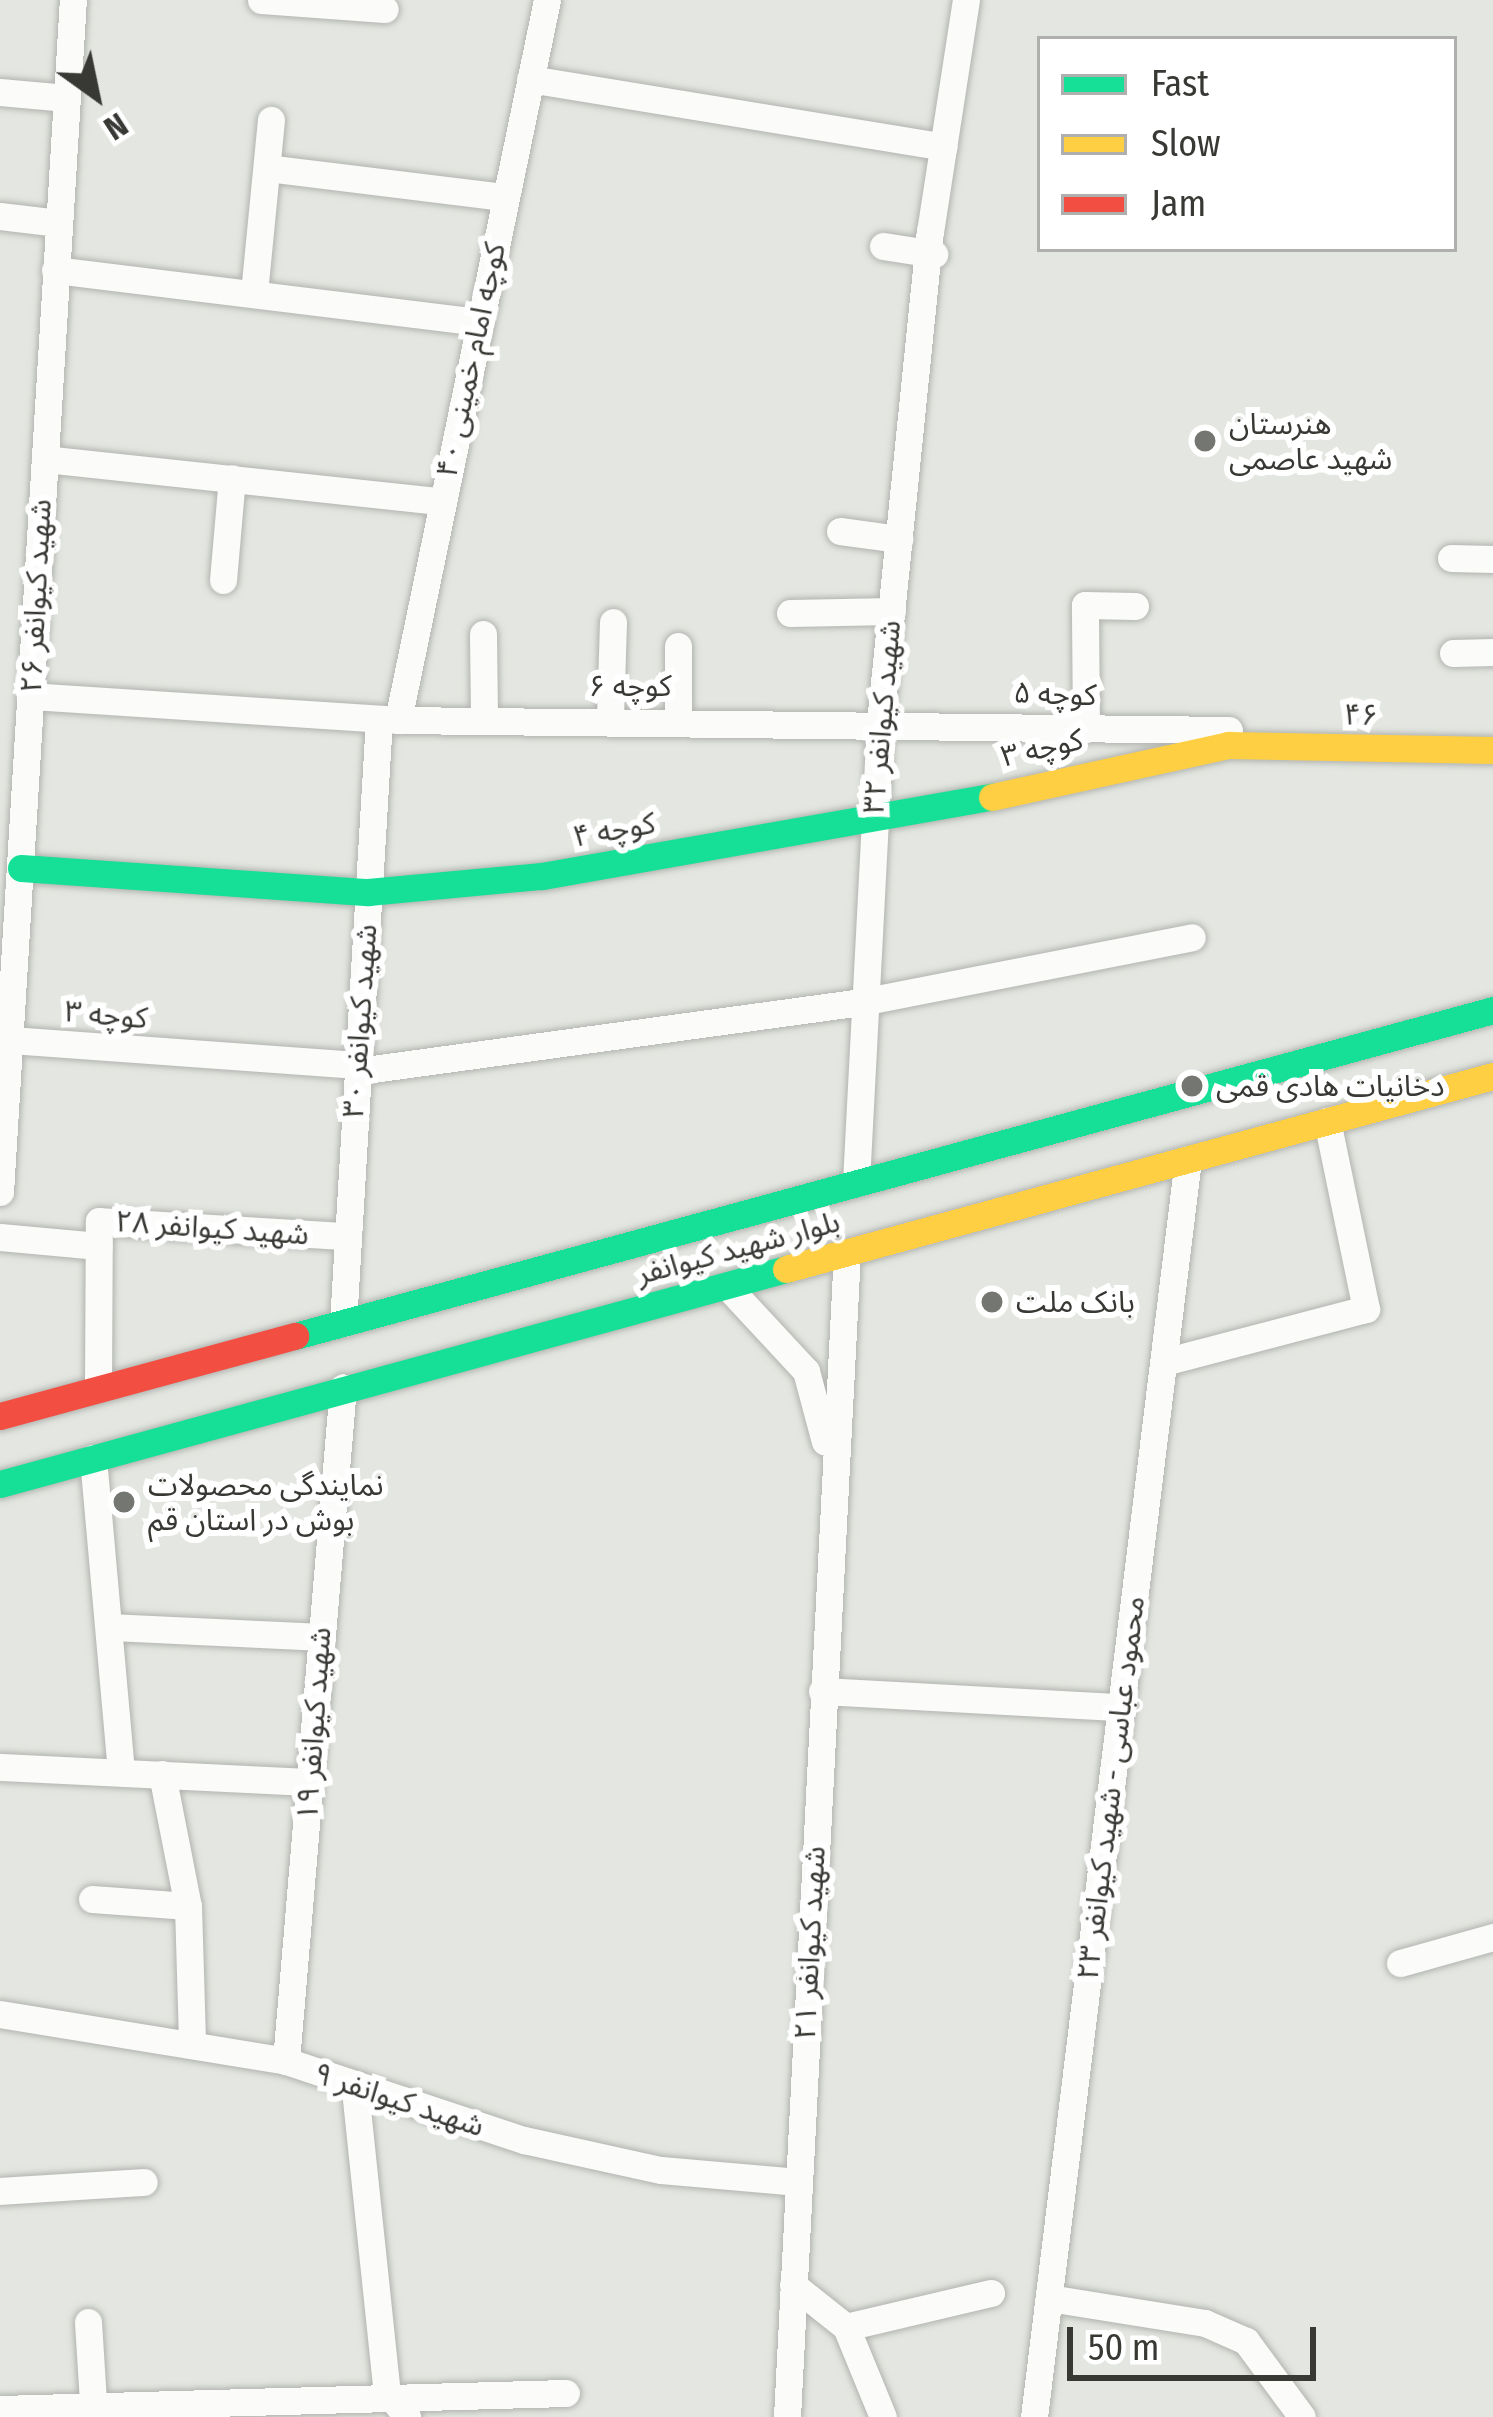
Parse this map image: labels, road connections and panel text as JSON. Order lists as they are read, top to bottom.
{
  "streets": {
    "main road": [
      "۴۶",
      "کوچه ۳",
      "کوچه ۴",
      "بلوار شهید کیوانفر"
    ],
    "street": [
      "کوچه امام خمینی ۴۰",
      "شهید کیوانفر ۲۶",
      "کوچه ۶",
      "کوچه ۵",
      "شهید کیوانفر ۳۲",
      "شهید کیوانفر ۳۰",
      "شهید کیوانفر ۲۸",
      "شهید کیوانفر ۱۹",
      "محمود عباسی - شهید کیوانفر ۲۳",
      "شهید کیوانفر ۲۱",
      "شهید کیوانفر ۹"
    ]
  },
  "crossings": [
    ["کوچه امام خمینی ۴۰", "کوچه ۶"],
    ["کوچه امام خمینی ۴۰", "شهید کیوانفر ۳۰"],
    ["شهید کیوانفر ۲۶", "کوچه ۶"],
    ["شهید کیوانفر ۲۶", "کوچه ۳"],
    ["کوچه ۶", "کوچه ۵"],
    ["کوچه ۶", "شهید کیوانفر ۳۲"],
    ["کوچه ۶", "شهید کیوانفر ۳۰"],
    ["کوچه ۵", "شهید کیوانفر ۳۲"],
    ["کوچه ۵", "کوچه ۳"],
    ["۴۶", "کوچه ۳"],
    ["شهید کیوانفر ۳۲", "کوچه ۳"],
    ["شهید کیوانفر ۳۲", "کوچه ۴"],
    ["شهید کیوانفر ۳۲", "بلوار شهید کیوانفر"],
    ["کوچه ۳", "کوچه ۴"],
    ["کوچه ۳", "شهید کیوانفر ۳۰"],
    ["کوچه ۴", "شهید کیوانفر ۳۰"],
    ["شهید کیوانفر ۳۰", "شهید کیوانفر ۲۸"],
    ["شهید کیوانفر ۳۰", "بلوار شهید کیوانفر"],
    ["شهید کیوانفر ۲۸", "بلوار شهید کیوانفر"],
    ["بلوار شهید کیوانفر", "شهید کیوانفر ۱۹"],
    ["بلوار شهید کیوانفر", "محمود عباسی - شهید کیوانفر ۲۳"],
    ["بلوار شهید کیوانفر", "شهید کیوانفر ۲۱"],
    ["شهید کیوانفر ۱۹", "شهید کیوانفر ۹"],
    ["شهید کیوانفر ۲۱", "شهید کیوانفر ۹"]
  ],
  "places": [
    "هنرستان شهید عاصمی",
    "دخانیات هادی قمی",
    "بانک ملت",
    "نمایندگی محصولات بوش در استان قم"
  ],
  "legend": ["Fast", "Slow", "Jam"],
  "scale_bar": "50 m",
  "north": "bottom right"
}
